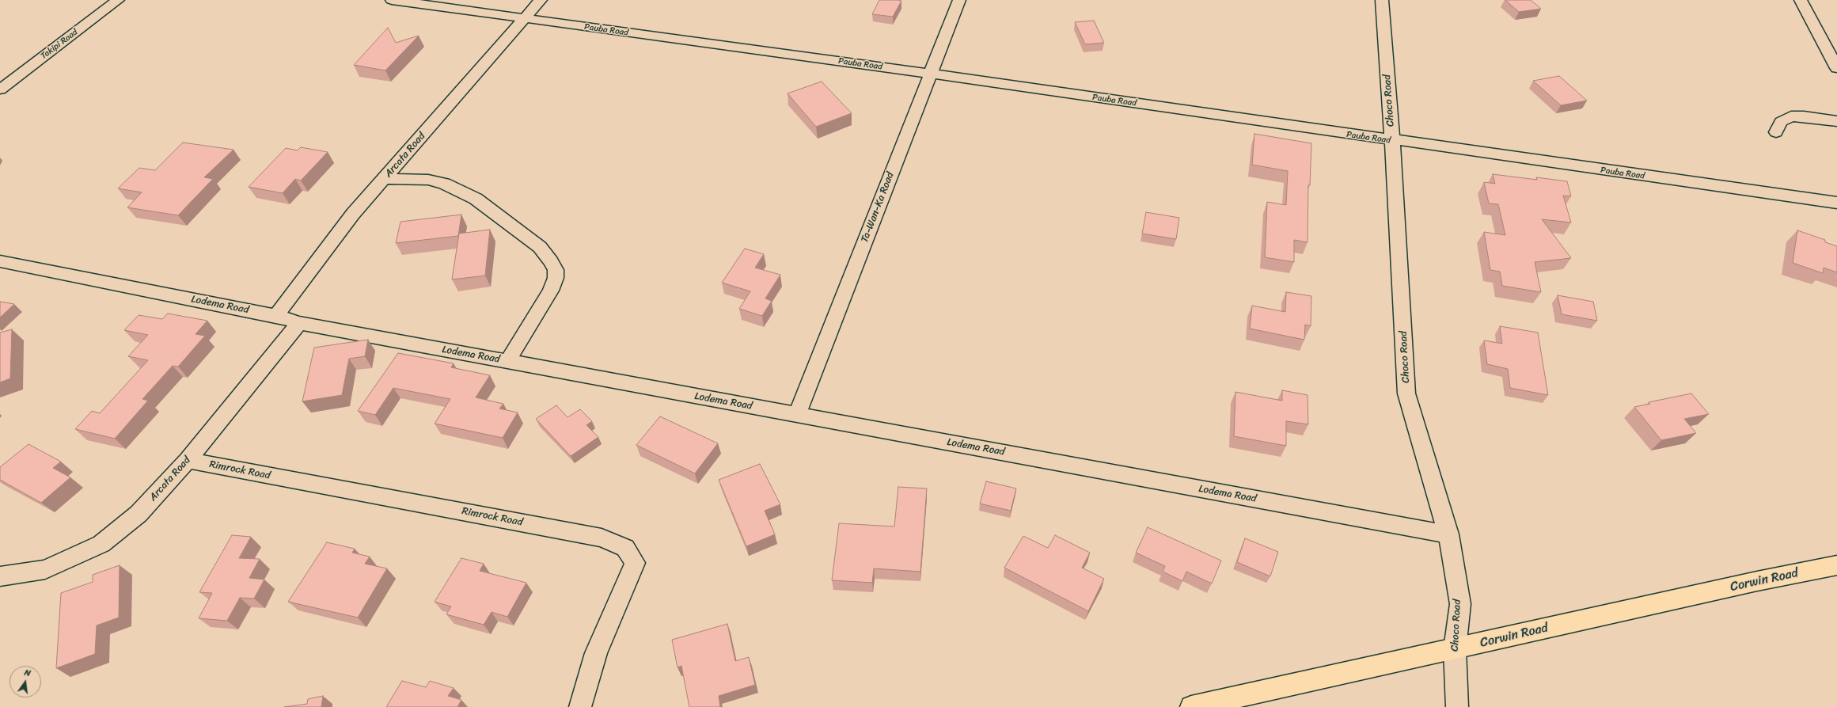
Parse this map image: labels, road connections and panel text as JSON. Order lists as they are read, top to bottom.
{
  "streets": {
    "main road": ["Corwin Road"],
    "street": [
      "Pauba Road",
      "Takipi Road",
      "Choco Road",
      "Arcata Road",
      "Ta-Wan-Ka Road",
      "Lodema Road",
      "Rimrock Road"
    ]
  },
  "crossings": [
    ["Pauba Road", "Choco Road"],
    ["Pauba Road", "Arcata Road"],
    ["Pauba Road", "Ta-Wan-Ka Road"],
    ["Choco Road", "Lodema Road"],
    ["Choco Road", "Corwin Road"],
    ["Arcata Road", "Lodema Road"],
    ["Arcata Road", "Rimrock Road"],
    ["Ta-Wan-Ka Road", "Lodema Road"]
  ],
  "north": "top"
}
